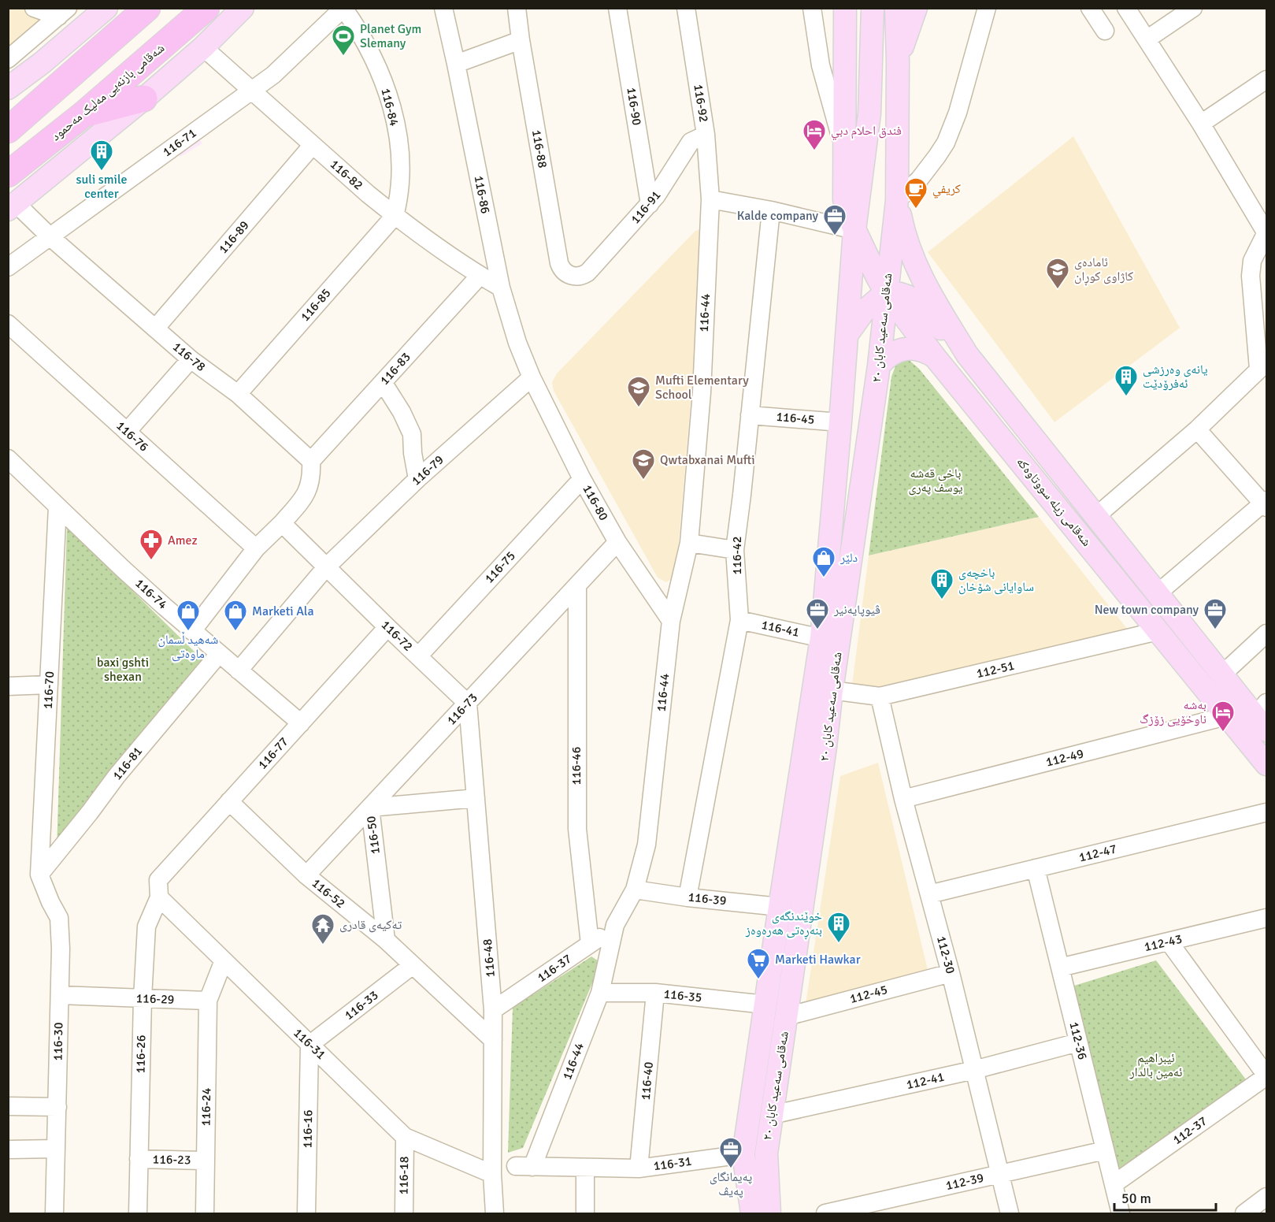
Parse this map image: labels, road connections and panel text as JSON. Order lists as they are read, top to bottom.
{
  "streets": {
    "highway": ["شەقامی بازنەیی مەلیک مەحمود"],
    "main road": ["شەقامی سەعید کابان ٢٠", "شەقامی زیلە سووتاوەکە"],
    "street": [
      "116-92",
      "116-90",
      "116-84",
      "116-71",
      "116-88",
      "116-82",
      "116-86",
      "116-91",
      "116-89",
      "116-85",
      "116-44",
      "116-78",
      "116-83",
      "116-45",
      "116-76",
      "116-79",
      "116-80",
      "116-42",
      "116-75",
      "116-74",
      "116-41",
      "116-72",
      "112-51",
      "116-70",
      "116-73",
      "116-77",
      "112-49",
      "116-81",
      "116-46",
      "116-50",
      "112-47",
      "116-52",
      "116-39",
      "112-43",
      "112-30",
      "116-48",
      "116-37",
      "112-45",
      "116-35",
      "116-29",
      "116-33",
      "112-36",
      "116-30",
      "116-31",
      "116-26",
      "116-40",
      "112-41",
      "116-24",
      "116-16",
      "112-37",
      "116-23",
      "116-18",
      "112-39"
    ]
  },
  "crossings": [
    ["116-92", "116-91"],
    ["116-92", "116-44"],
    ["116-90", "116-91"],
    ["116-84", "116-71"],
    ["116-84", "116-82"],
    ["116-84", "116-85"],
    ["116-71", "116-82"],
    ["116-71", "116-78"],
    ["116-88", "116-91"],
    ["116-82", "116-86"],
    ["116-82", "116-89"],
    ["116-82", "116-85"],
    ["116-82", "116-83"],
    ["116-86", "116-79"],
    ["116-86", "116-80"],
    ["116-89", "116-78"],
    ["116-85", "116-78"],
    ["116-44", "116-80"],
    ["116-44", "116-39"],
    ["116-44", "116-37"],
    ["116-44", "116-35"],
    ["116-44", "116-31"],
    ["شەقامی سەعید کابان ٢٠", "116-45"],
    ["شەقامی سەعید کابان ٢٠", "شەقامی زیلە سووتاوەکە"],
    ["شەقامی سەعید کابان ٢٠", "116-41"],
    ["شەقامی سەعید کابان ٢٠", "112-51"],
    ["شەقامی سەعید کابان ٢٠", "116-39"],
    ["شەقامی سەعید کابان ٢٠", "112-45"],
    ["شەقامی سەعید کابان ٢٠", "116-35"],
    ["شەقامی سەعید کابان ٢٠", "116-31"],
    ["شەقامی سەعید کابان ٢٠", "112-41"],
    ["116-78", "116-83"],
    ["116-45", "116-42"],
    ["116-79", "116-80"],
    ["116-79", "116-74"],
    ["116-79", "116-72"],
    ["شەقامی زیلە سووتاوەکە", "112-51"],
    ["شەقامی زیلە سووتاوەکە", "112-49"],
    ["116-80", "116-75"],
    ["116-80", "116-73"],
    ["116-42", "116-41"],
    ["116-42", "116-39"],
    ["116-75", "116-72"],
    ["116-74", "116-70"],
    ["116-74", "116-77"],
    ["116-74", "116-81"],
    ["116-72", "116-73"],
    ["116-72", "116-77"],
    ["116-72", "116-48"],
    ["112-51", "112-30"],
    ["116-70", "116-81"],
    ["116-70", "116-30"],
    ["116-73", "116-46"],
    ["116-73", "116-50"],
    ["116-73", "116-52"],
    ["116-73", "116-48"],
    ["116-77", "116-52"],
    ["116-77", "116-31"],
    ["116-77", "116-26"],
    ["112-49", "112-30"],
    ["116-81", "116-30"],
    ["116-46", "116-37"],
    ["116-50", "116-52"],
    ["116-50", "116-48"],
    ["112-47", "112-30"],
    ["112-47", "112-36"],
    ["116-52", "116-48"],
    ["116-52", "116-33"],
    ["112-43", "112-36"],
    ["112-30", "112-45"],
    ["112-30", "112-41"],
    ["112-30", "112-39"],
    ["116-48", "116-37"],
    ["116-48", "116-31"],
    ["116-35", "116-40"],
    ["116-29", "116-30"],
    ["116-29", "116-26"],
    ["116-29", "116-24"],
    ["116-33", "116-31"],
    ["116-33", "116-16"],
    ["112-36", "112-41"],
    ["112-36", "112-37"],
    ["112-36", "112-39"],
    ["116-31", "116-26"],
    ["116-31", "116-40"],
    ["116-31", "116-16"],
    ["116-31", "116-18"],
    ["116-26", "116-23"],
    ["116-24", "116-23"]
  ],
  "parks": ["باخی قەشە یوسف پەری", "baxi gshti shexan", "ئیبراهیم ئەمین بالدار"],
  "places": {
    "sports": ["Planet Gym Slemany"],
    "hotel": ["فندق احلام دبي", "بەشە ناوخۆیی زۆزگ"],
    "building": [
      "suli smile center",
      "یانەی وەرزشی ئەفرۆدێت",
      "باخچەی ساوایانی شۆخان",
      "خوێندنگەی بنەڕەتی هەرەوەز"
    ],
    "cafe": ["كريفي"],
    "office": [
      "Kalde company",
      "ڤیوپایەنیر",
      "New town company",
      "پەیمانگای پەیڤ"
    ],
    "school or university": ["ئامادەی کاژاوی کوڕان", "Mufti Elementary School", "Qwtabxanai Mufti"],
    "pharmacy": ["Amez"],
    "shop": ["دلێر", "شەھید ڵسمان ماوەتی", "Marketi Ala"],
    "temple": ["تەکیەی قادری"],
    "supermarket": ["Marketi Hawkar"]
  },
  "scale_bar": "50 m"
}
